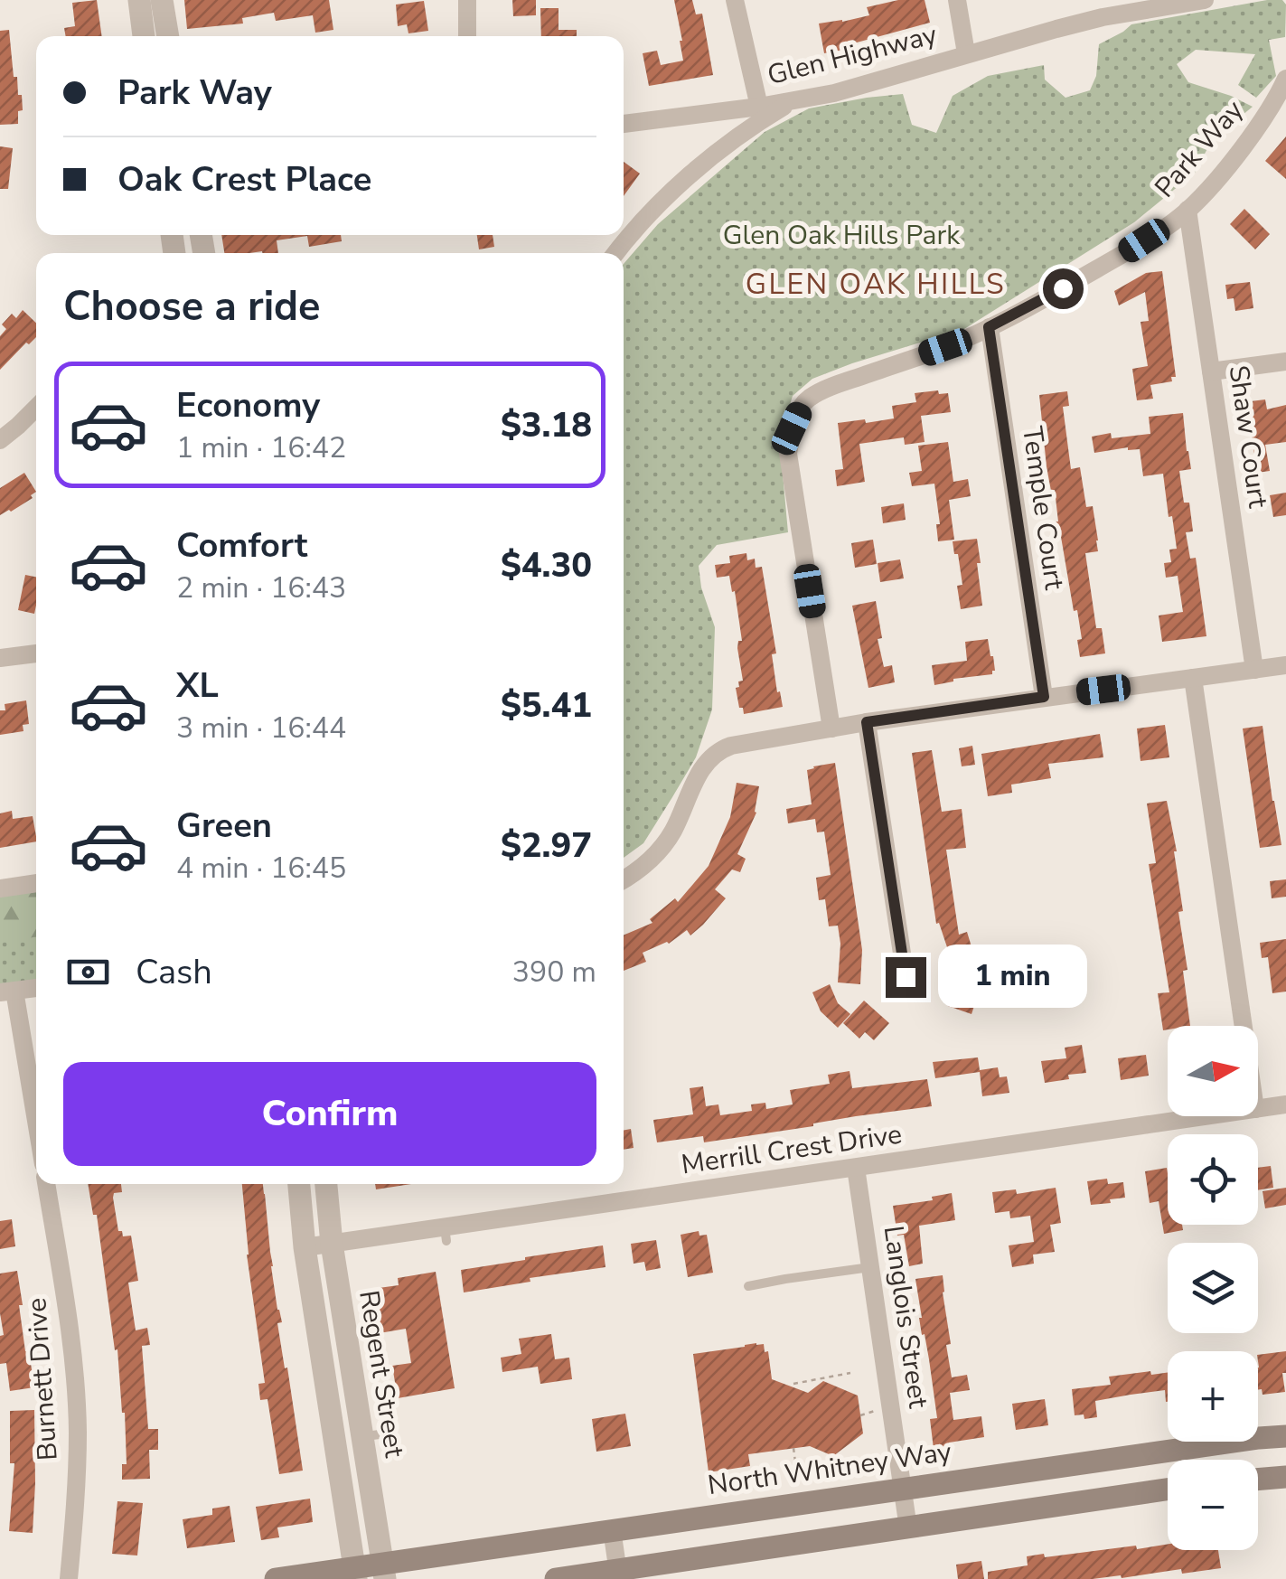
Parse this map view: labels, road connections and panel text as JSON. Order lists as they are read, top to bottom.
{
  "streets": {
    "main road": ["North Whitney Way"],
    "street": [
      "Glen Highway",
      "Park Way",
      "Shaw Court",
      "Temple Court",
      "Merrill Crest Drive",
      "Langlois Street",
      "Regent Street",
      "Burnett Drive"
    ]
  },
  "crossings": [
    ["Park Way", "Shaw Court"],
    ["Park Way", "Temple Court"],
    ["Merrill Crest Drive", "Langlois Street"],
    ["Merrill Crest Drive", "Regent Street"],
    ["Langlois Street", "North Whitney Way"],
    ["Regent Street", "North Whitney Way"]
  ],
  "districts": ["GLEN OAK HILLS"],
  "parks": ["Glen Oak Hills Park"],
  "north": "right",
  "page": {
    "banner": ["Park Way", "Oak Crest Place"],
    "heading": "Choose a ride",
    "list": [
      {
        "name": "Economy",
        "note": "1 min · 16:42",
        "value": "$3.18"
      },
      {
        "name": "Comfort",
        "note": "2 min · 16:43",
        "value": "$4.30"
      },
      {
        "name": "XL",
        "note": "3 min · 16:44",
        "value": "$5.41"
      },
      {
        "name": "Green",
        "note": "4 min · 16:45",
        "value": "$2.97"
      }
    ],
    "pay": ["Cash", "390 m"],
    "bubble": "1 min",
    "map_buttons": ["+", "−"],
    "buttons": "Confirm"
  }
}
